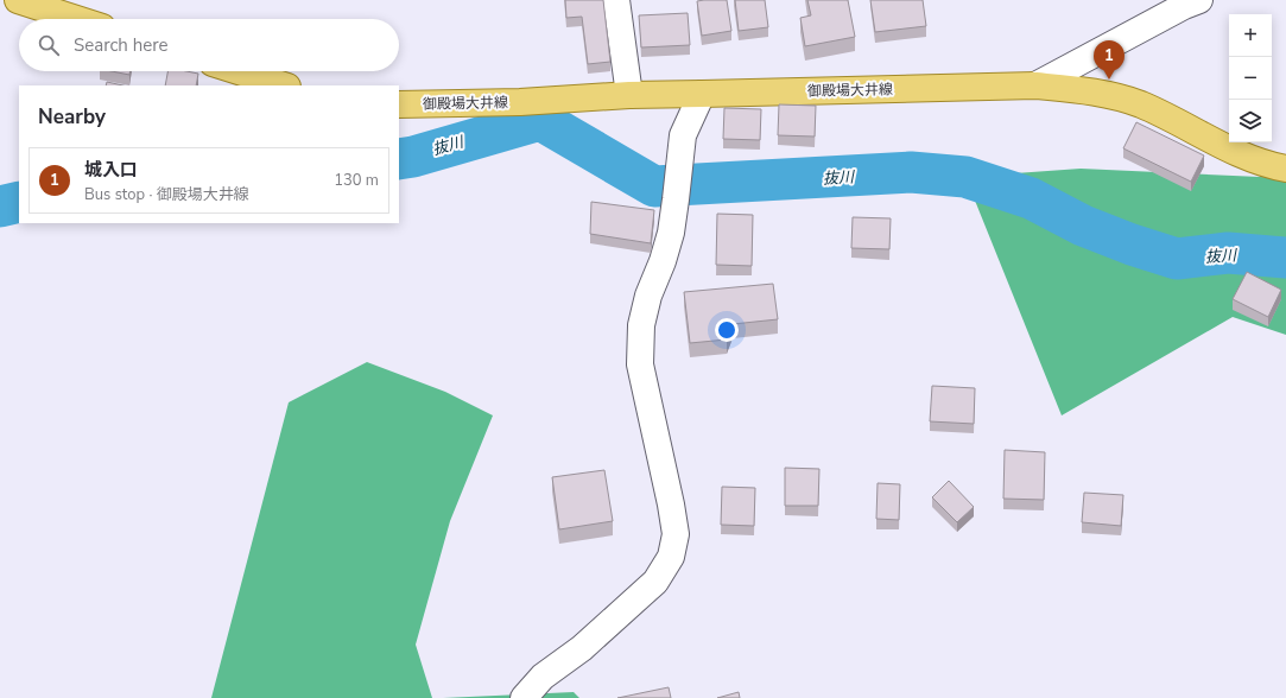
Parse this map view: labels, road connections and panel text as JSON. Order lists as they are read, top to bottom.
{
  "streets": {
    "main road": ["御殿場大井線"]
  },
  "water": ["抜川"],
  "page": {
    "map_buttons": ["+", "−"],
    "search": "Search here",
    "pins": "1",
    "heading": "Nearby",
    "list": [
      {
        "mark": "1",
        "name": "城入口",
        "note": "Bus stop · 御殿場大井線",
        "value": "130 m"
      }
    ]
  }
}
